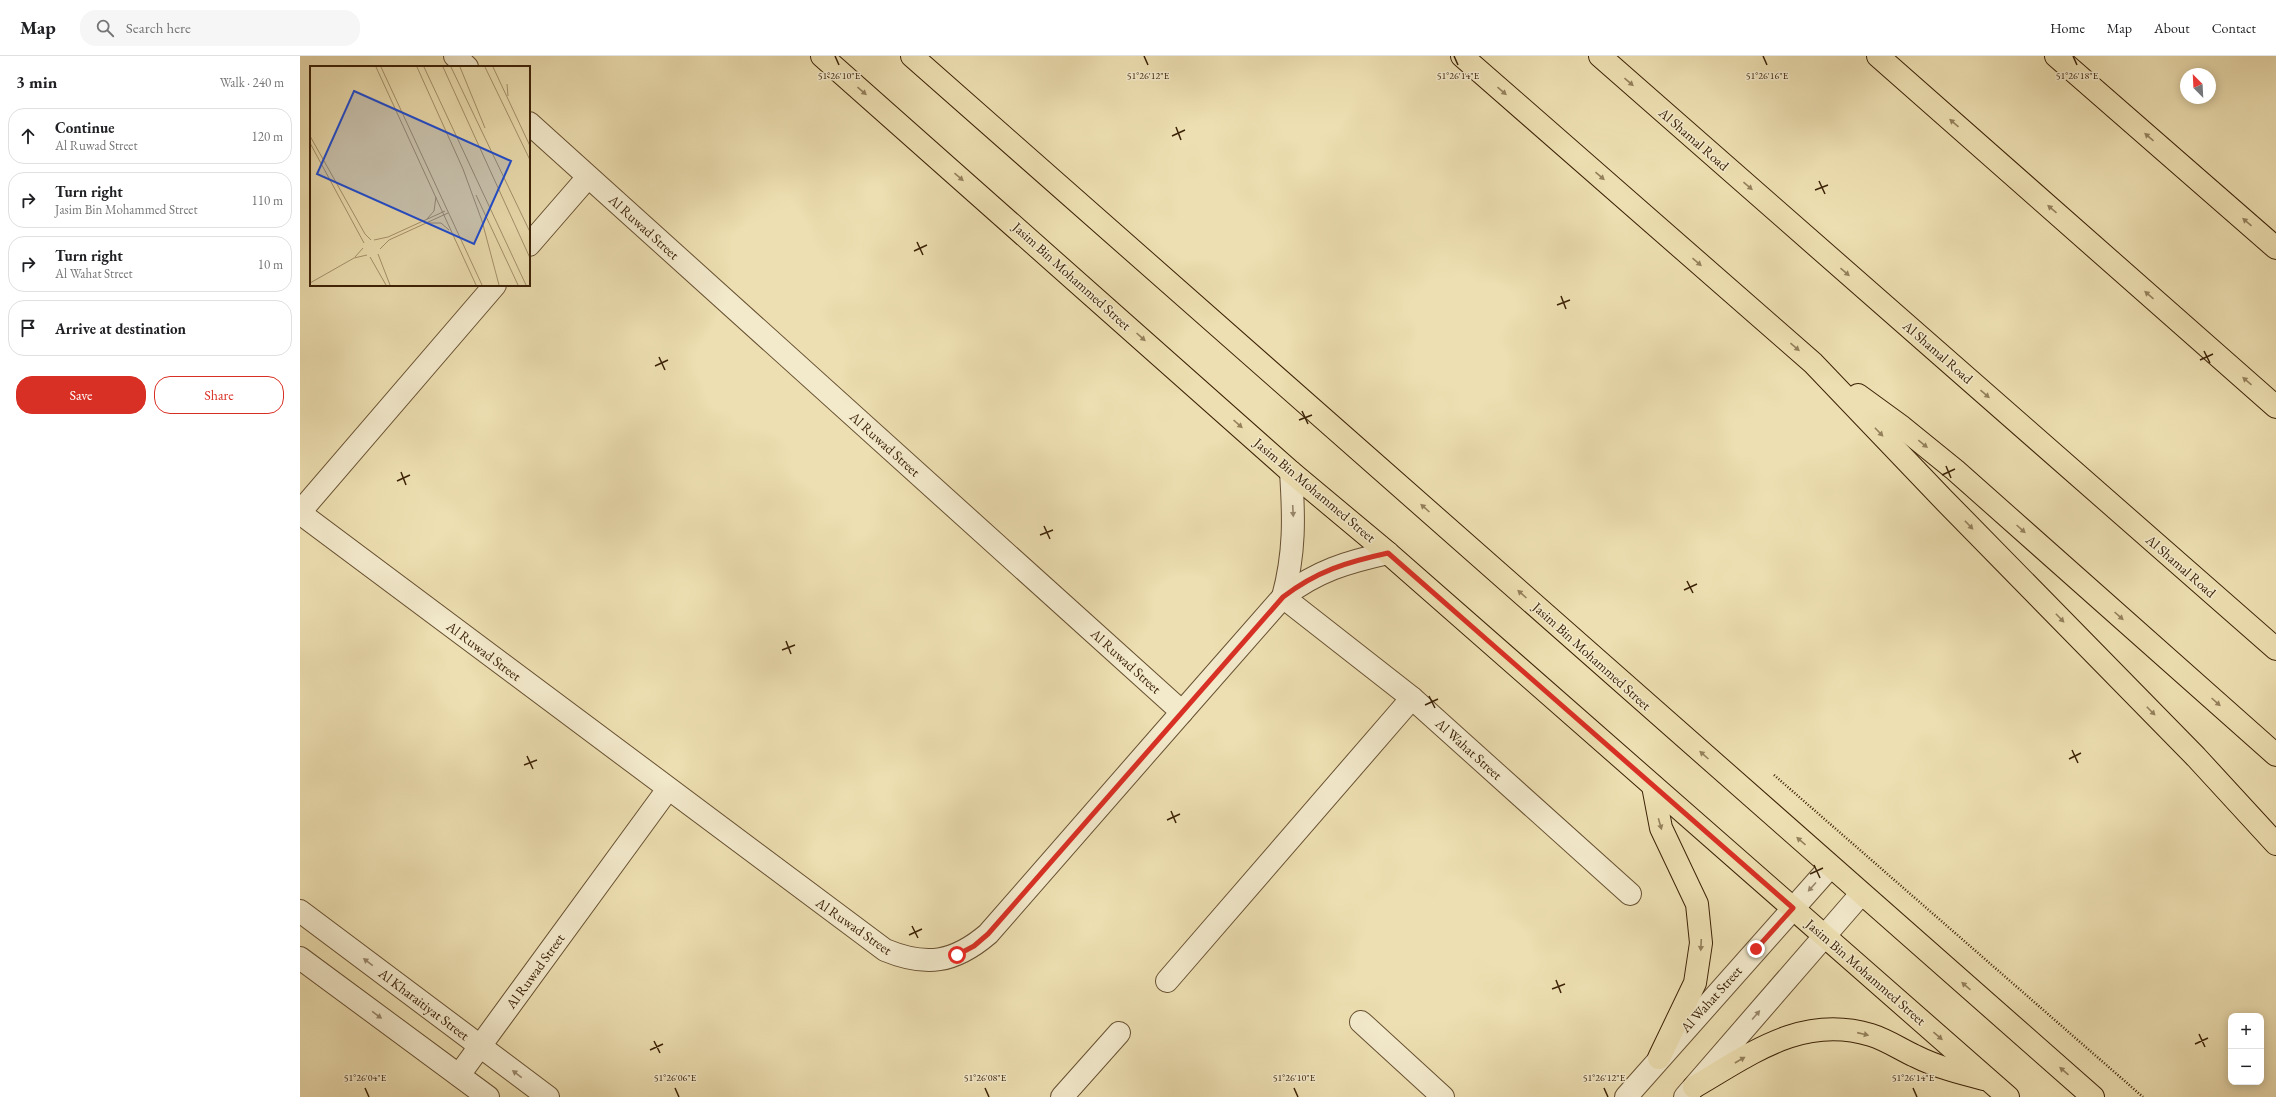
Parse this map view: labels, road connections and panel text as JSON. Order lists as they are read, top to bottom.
{
  "streets": {
    "main road": ["Al Shamal Road", "Jasim Bin Mohammed Street"],
    "street": ["Al Ruwad Street", "Al Wahat Street", "Al Kharaitiyat Street"]
  },
  "crossings": [
    ["Al Ruwad Street", "Jasim Bin Mohammed Street"],
    ["Al Ruwad Street", "Al Wahat Street"],
    ["Al Ruwad Street", "Al Kharaitiyat Street"],
    ["Jasim Bin Mohammed Street", "Al Wahat Street"]
  ],
  "north": "top left",
  "page": {
    "header": "Map",
    "search": "Search here",
    "nav": [
      "Home",
      "Map",
      "About",
      "Contact"
    ],
    "heading": ["3 min", "Walk · 240 m"],
    "list": [
      ["Continue", "Al Ruwad Street", "120 m"],
      ["Turn right", "Jasim Bin Mohammed Street", "110 m"],
      ["Turn right", "Al Wahat Street", "10 m"],
      "Arrive at destination"
    ],
    "buttons": ["Save", "Share"],
    "map_buttons": ["+", "−"]
  },
  "coordinates": [
    "51°26'10\"E",
    "51°26'12\"E",
    "51°26'14\"E",
    "51°26'16\"E",
    "51°26'18\"E",
    "51°26'04\"E",
    "51°26'06\"E",
    "51°26'08\"E"
  ]
}
